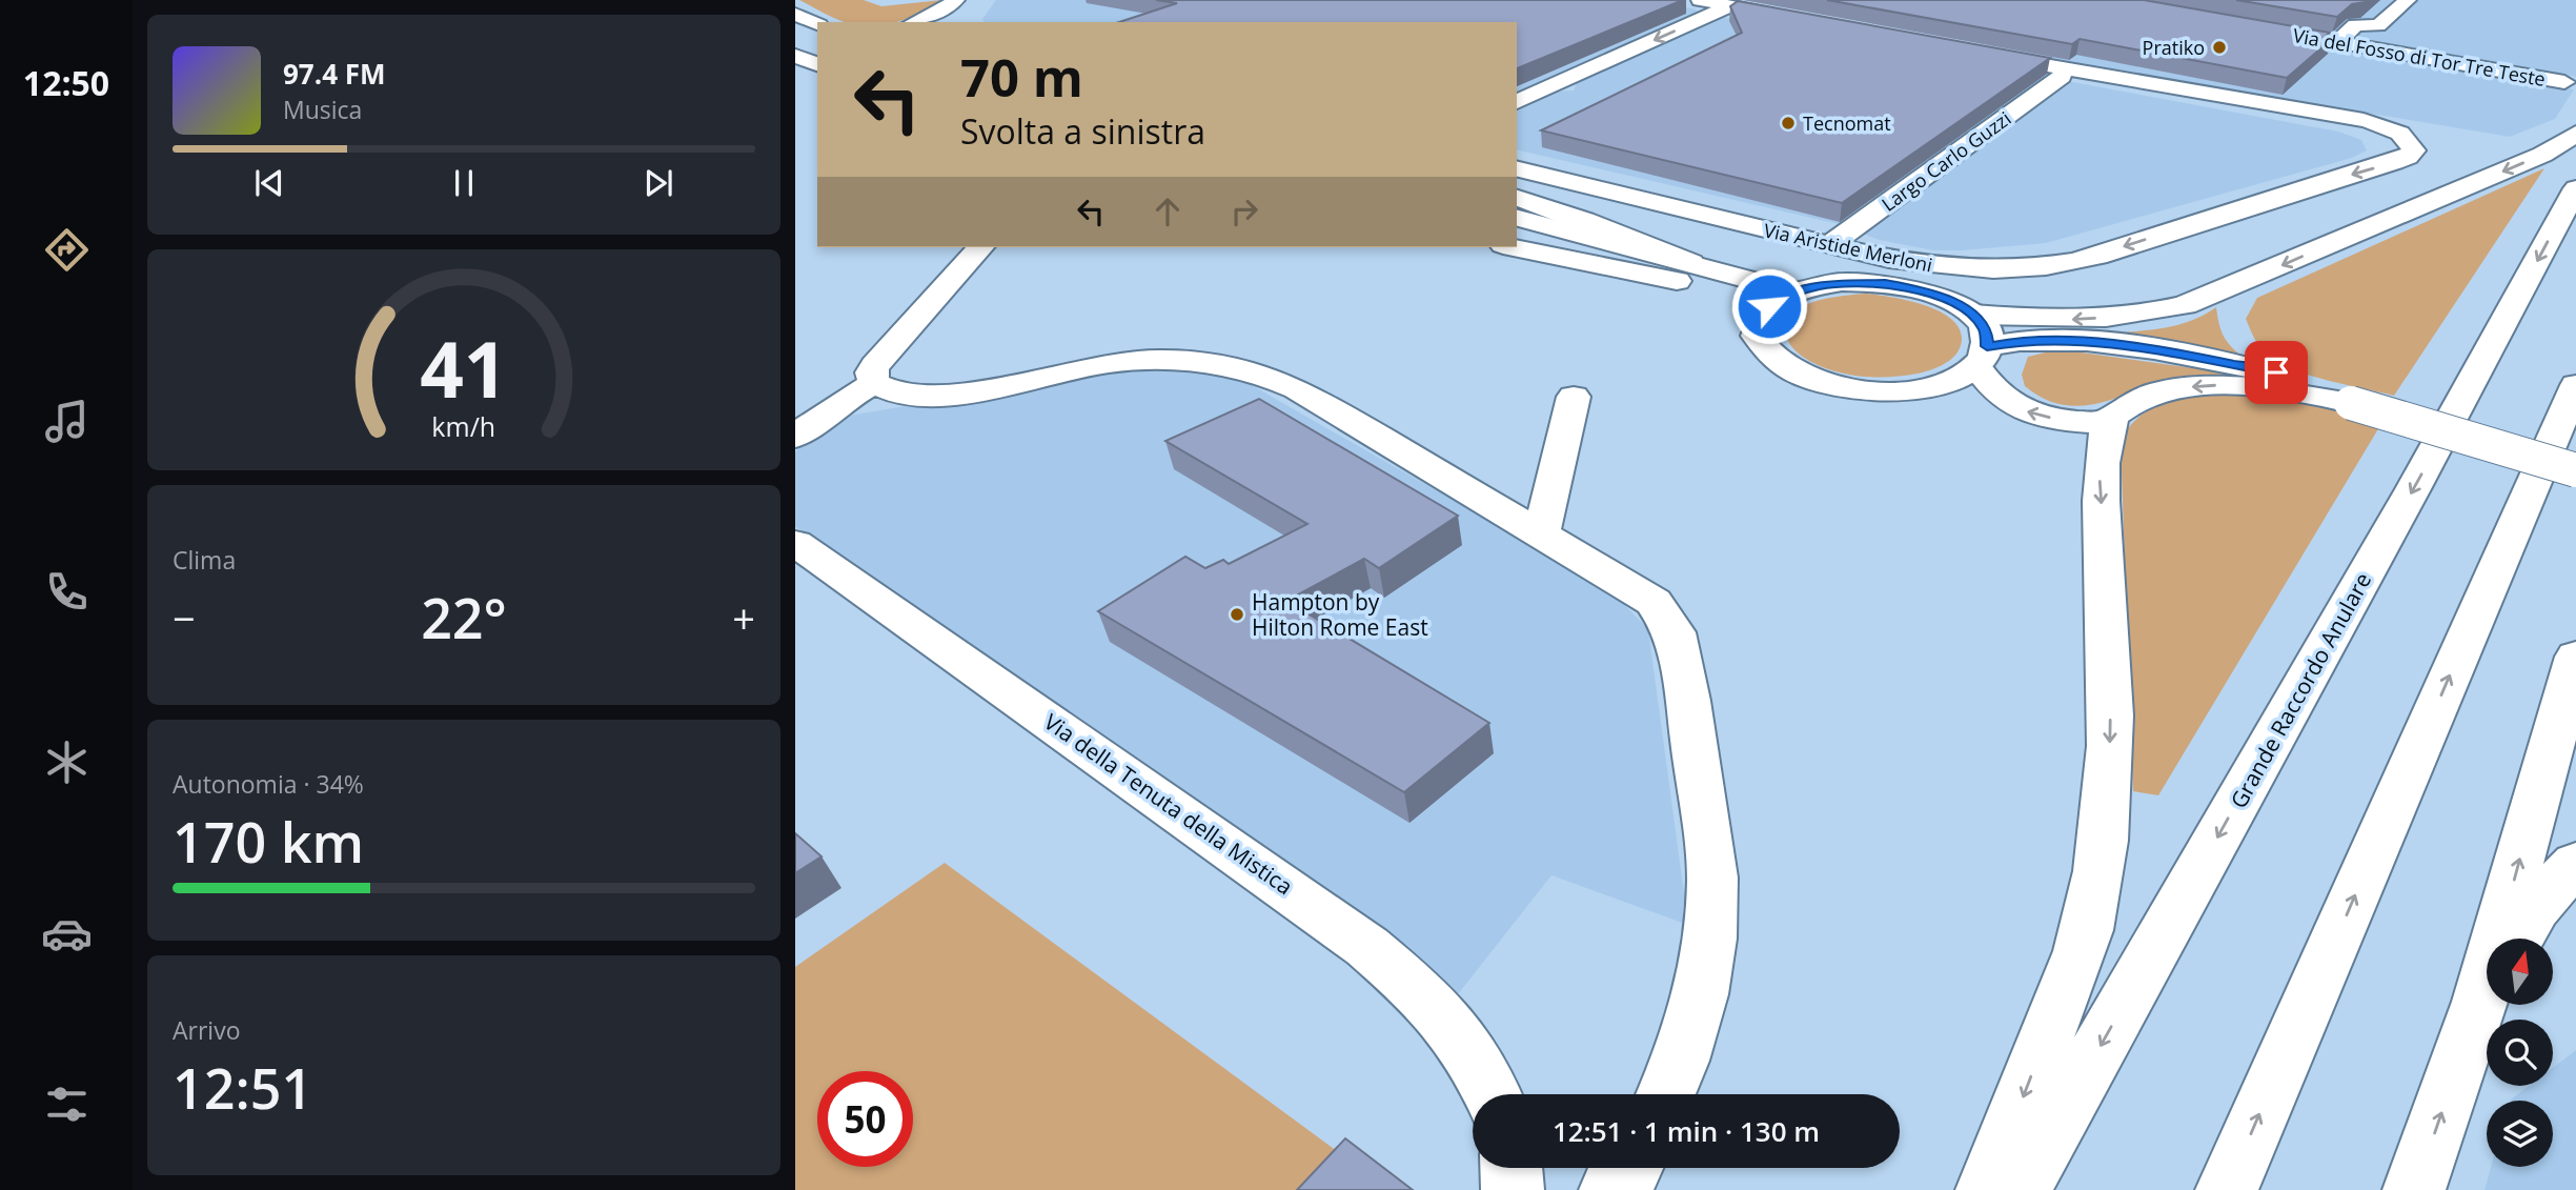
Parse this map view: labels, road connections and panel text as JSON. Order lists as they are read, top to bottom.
{
  "streets": {
    "main road": [
      "Via del Fosso di Tor Tre Teste",
      "Largo Carlo Guzzi",
      "Via Aristide Merloni",
      "Grande Raccordo Anulare",
      "Via della Tenuta della Mistica"
    ]
  },
  "crossings": [
    ["Largo Carlo Guzzi", "Via Aristide Merloni"]
  ],
  "places": ["Pratiko", "Tecnomat", "Hampton by Hilton Rome East"],
  "north": "top",
  "page": {
    "tabs": "12:50",
    "turn": ["70 m", "Svolta a sinistra"],
    "song": ["97.4 FM", "Musica"],
    "tile": [
      "Clima",
      ["Autonomia · 34%", "170 km"],
      ["Arrivo", "12:51"]
    ],
    "heat": ["−", "22°", "+"],
    "limit": "50",
    "trip": "12:51 · 1 min · 130 m",
    "gauge": ["41", "km/h"]
  }
}
